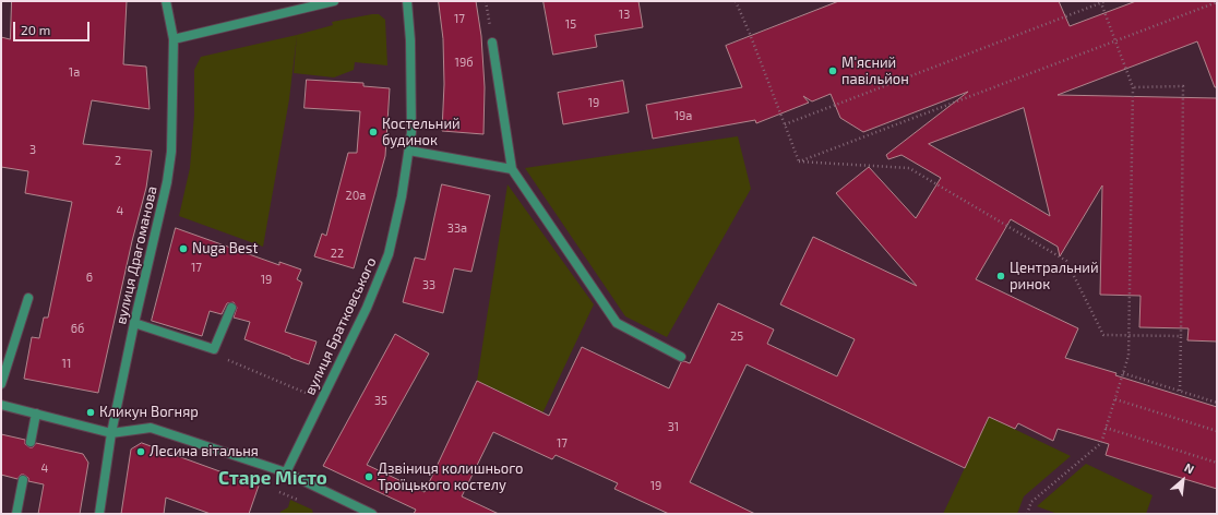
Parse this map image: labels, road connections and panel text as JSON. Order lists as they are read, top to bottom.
{
  "streets": {
    "street": ["вулиця Драгоманова", "вулиця Братковського"]
  },
  "districts": ["Старе Місто"],
  "places": [
    "М'ясний павільйон",
    "Костельний будинок",
    "Nuga Best",
    "Центральний ринок",
    "Кликун Вогняр",
    "Лесина вітальня",
    "Дзвіниця колишнього Троїцького костелу"
  ],
  "house_numbers": [
    "13",
    "17",
    "15",
    "19б",
    "1а",
    "19",
    "19а",
    "3",
    "2",
    "20а",
    "4",
    "33а",
    "22",
    "17",
    "6",
    "19",
    "33",
    "6б",
    "25",
    "11",
    "35",
    "31",
    "17",
    "4",
    "19"
  ],
  "scale_bar": "20 m",
  "north": "top right"
}
